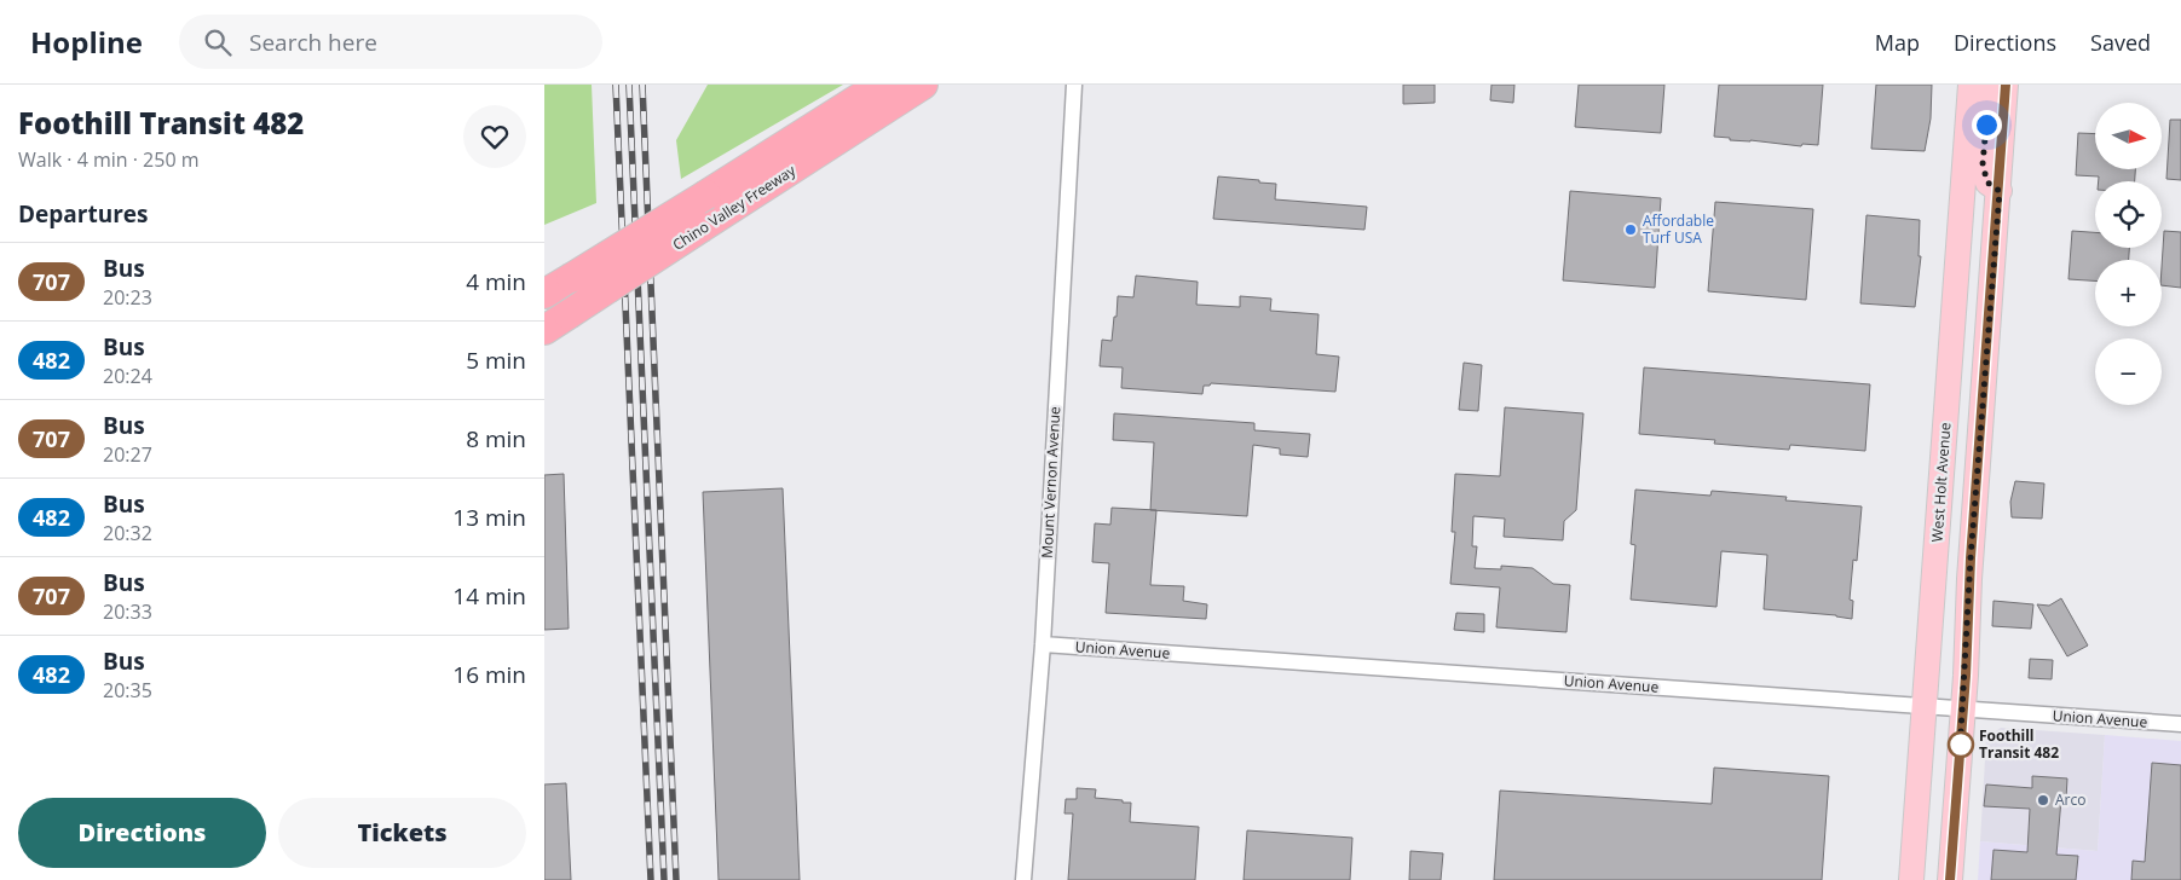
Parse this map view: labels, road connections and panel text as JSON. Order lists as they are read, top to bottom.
{
  "streets": {
    "highway": ["Chino Valley Freeway"],
    "main road": ["West Holt Avenue"],
    "street": ["Mount Vernon Avenue", "Union Avenue"]
  },
  "crossings": [
    ["Mount Vernon Avenue", "Union Avenue"],
    ["West Holt Avenue", "Union Avenue"]
  ],
  "places": ["Affordable Turf USA", "Foothill Transit 482", "Arco"],
  "lines": ["bus line 707"],
  "north": "right",
  "page": {
    "header": "Hopline",
    "search": "Search here",
    "nav": ["Map", "Directions", "Saved"],
    "heading": [
      ["Foothill Transit 482", "Walk · 4 min · 250 m"],
      "Departures"
    ],
    "map_buttons": ["+", "−"],
    "list": [
      {
        "mark": "707",
        "name": "Bus",
        "note": "20:23",
        "value": "4 min"
      },
      {
        "mark": "482",
        "name": "Bus",
        "note": "20:24",
        "value": "5 min"
      },
      {
        "mark": "707",
        "name": "Bus",
        "note": "20:27",
        "value": "8 min"
      },
      {
        "mark": "482",
        "name": "Bus",
        "note": "20:32",
        "value": "13 min"
      },
      {
        "mark": "707",
        "name": "Bus",
        "note": "20:33",
        "value": "14 min"
      },
      {
        "mark": "482",
        "name": "Bus",
        "note": "20:35",
        "value": "16 min"
      }
    ],
    "buttons": ["Directions", "Tickets"]
  }
}
